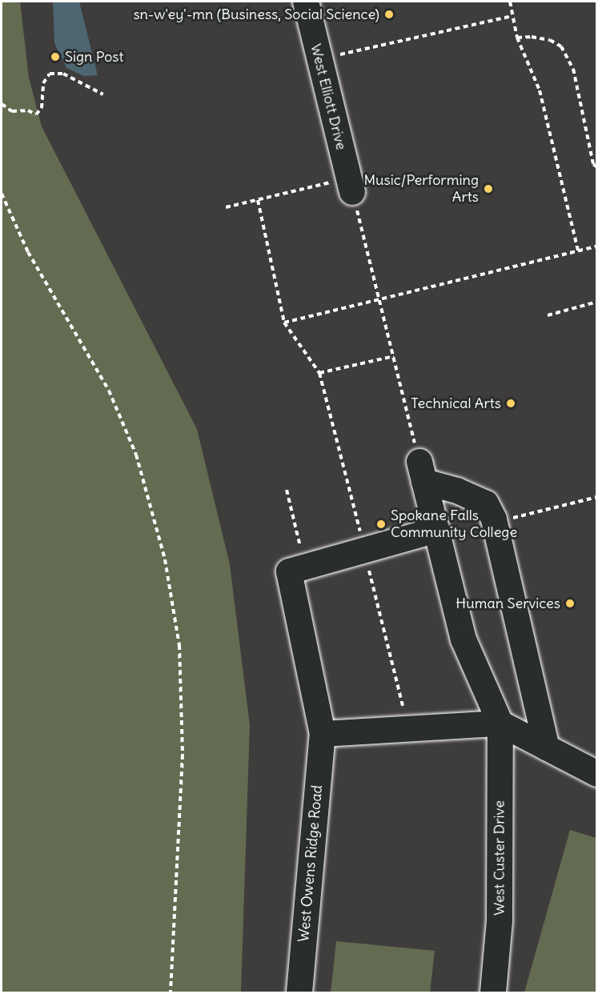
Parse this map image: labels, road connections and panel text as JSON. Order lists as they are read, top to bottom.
{
  "streets": {
    "street": ["West Elliott Drive", "West Custer Drive", "West Owens Ridge Road"]
  },
  "places": [
    "sn-w'ey'-mn (Business, Social Science)",
    "Sign Post",
    "Music/Performing Arts",
    "Technical Arts",
    "Spokane Falls Community College",
    "Human Services"
  ]
}
